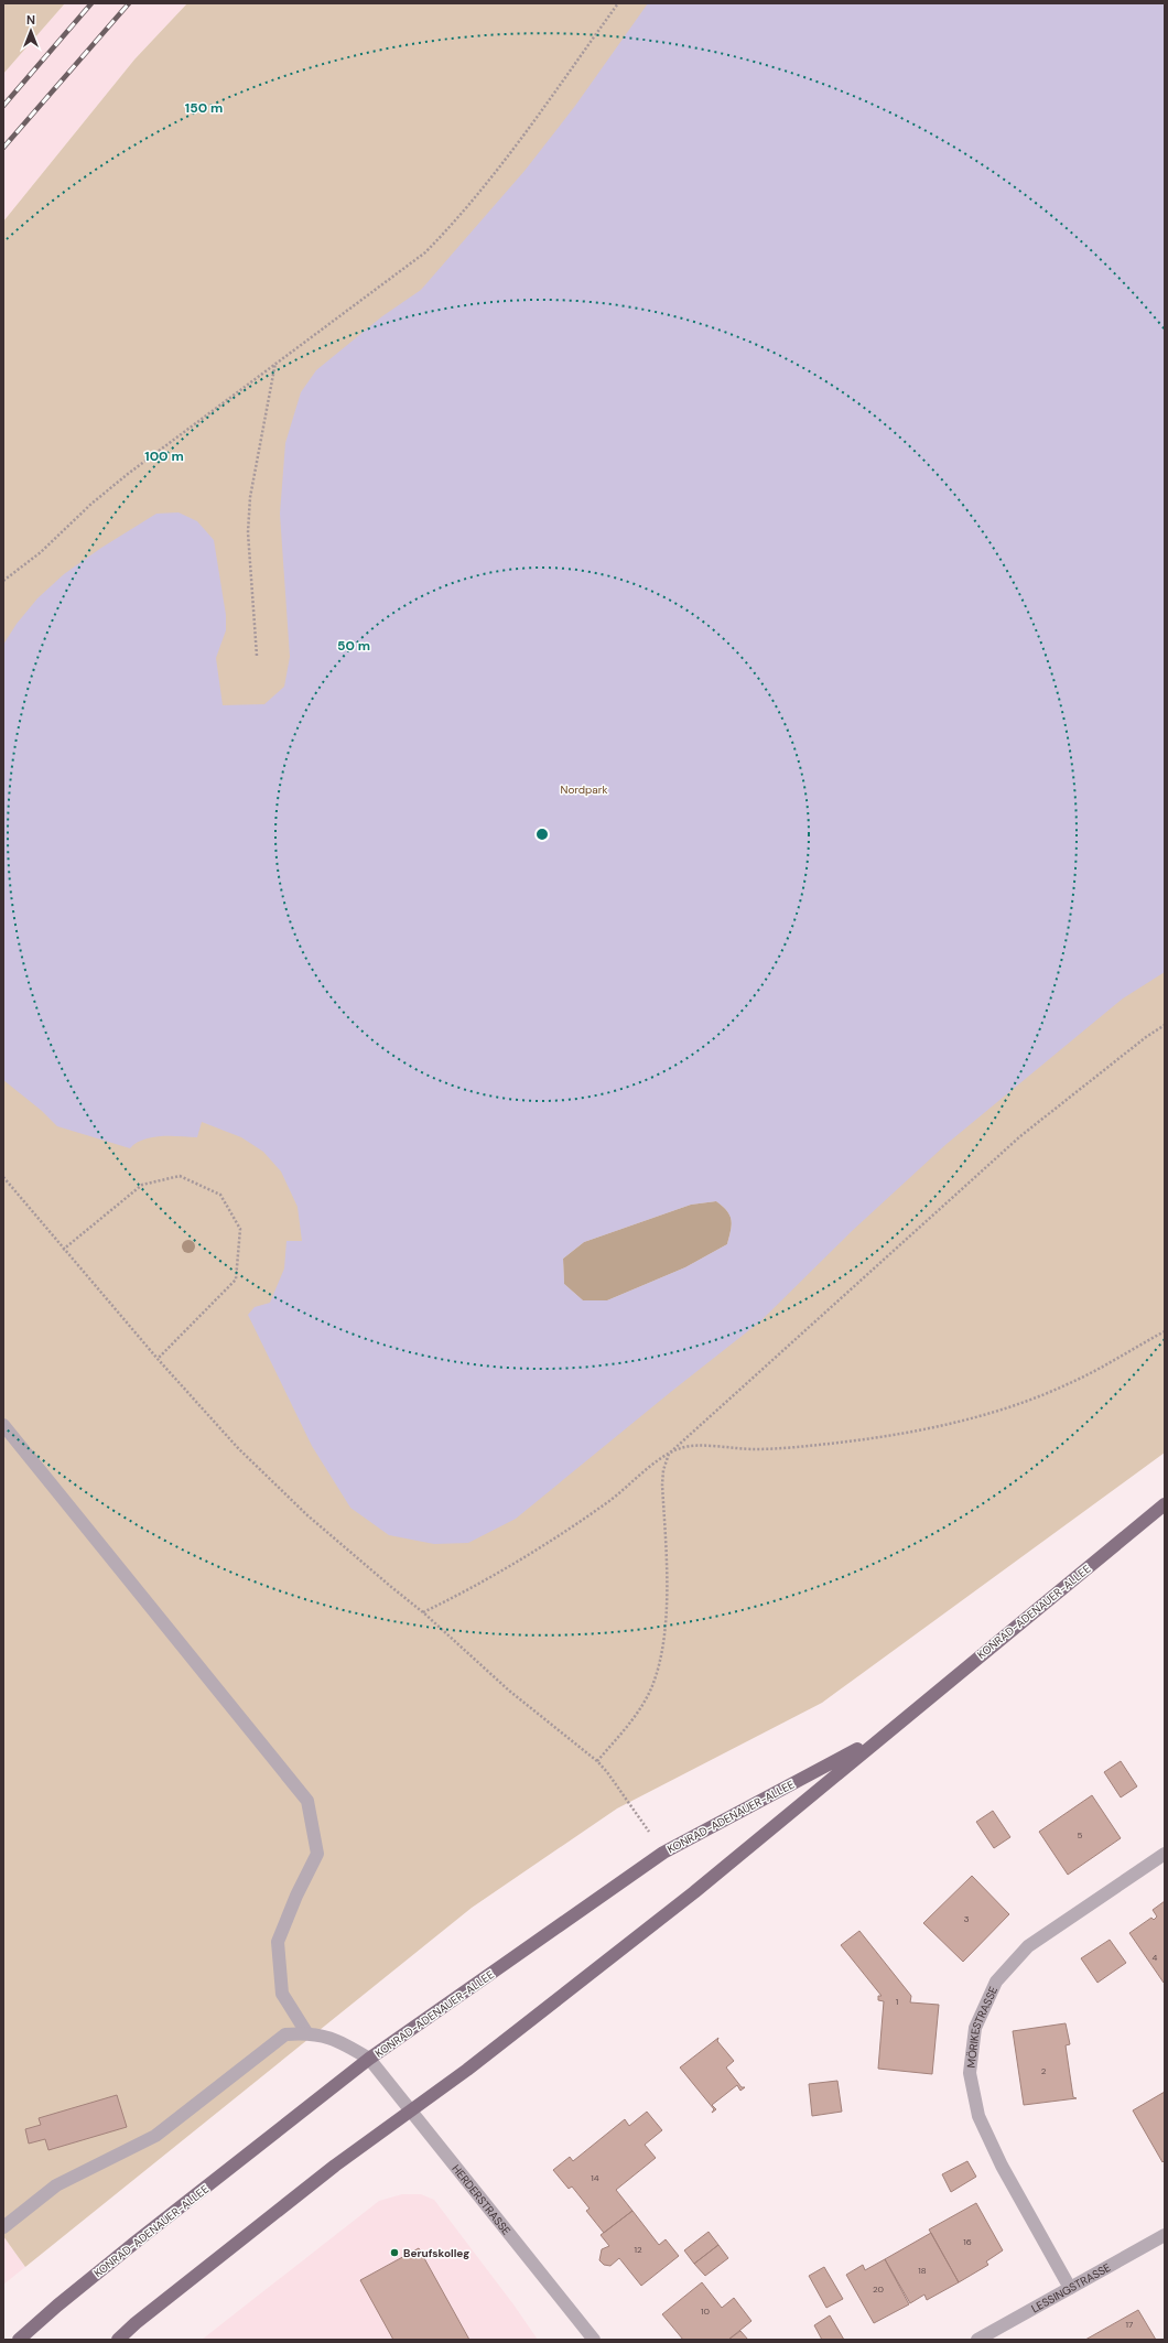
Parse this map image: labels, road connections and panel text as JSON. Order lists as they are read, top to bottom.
{
  "streets": {
    "main road": ["KONRAD-ADENAUER-ALLEE"],
    "street": ["MÖRIKESTRASSE", "HERDERSTRASSE", "LESSINGSTRASSE"]
  },
  "crossings": [
    ["KONRAD-ADENAUER-ALLEE", "HERDERSTRASSE"],
    ["MÖRIKESTRASSE", "LESSINGSTRASSE"]
  ],
  "parks": ["Nordpark"],
  "places": ["Berufskolleg"],
  "house_numbers": [
    "5",
    "3",
    "4",
    "1",
    "2",
    "14",
    "16",
    "12",
    "18",
    "20",
    "10",
    "17"
  ],
  "north": "top",
  "rings": ["150 m", "100 m", "50 m"]
}
